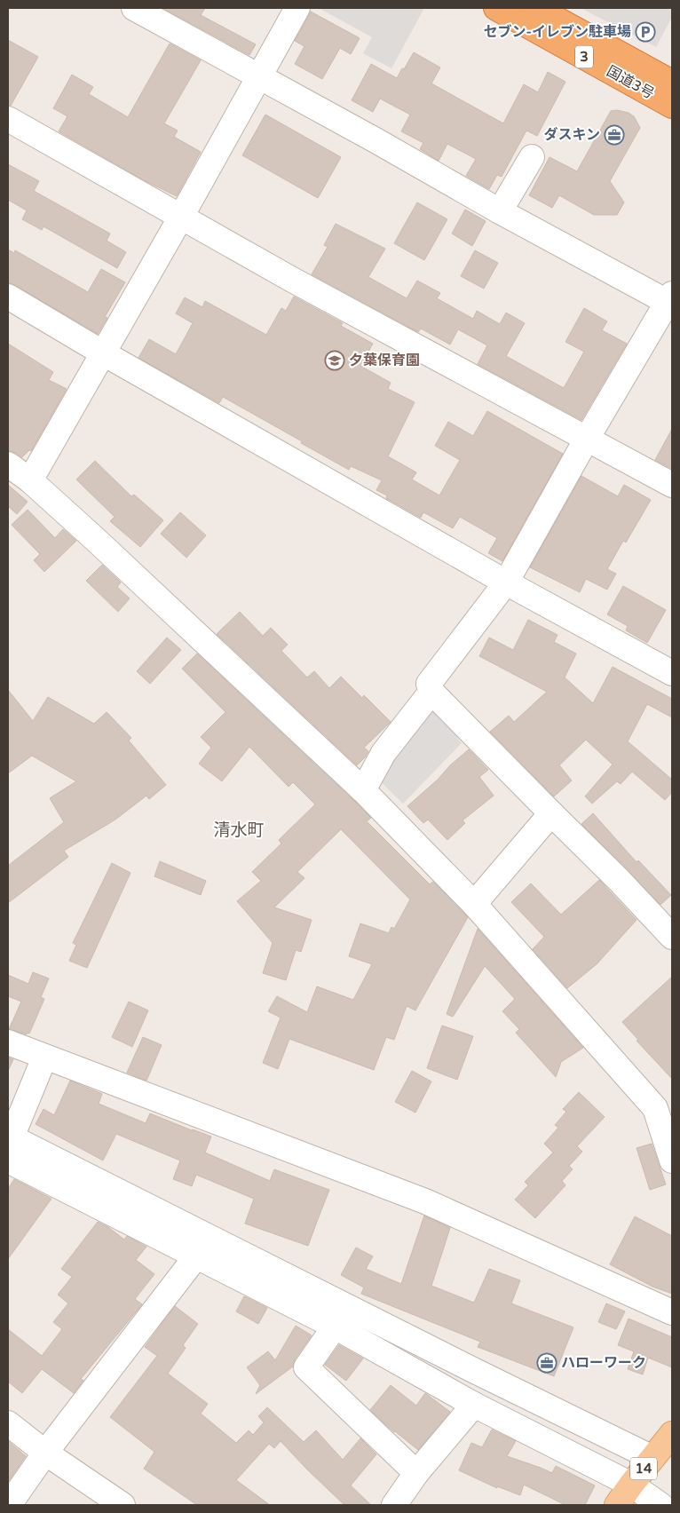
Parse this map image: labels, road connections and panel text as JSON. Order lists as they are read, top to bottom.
{
  "streets": {
    "highway": ["3", "国道3号"],
    "main road": ["14"]
  },
  "districts": ["清水町"],
  "places": {
    "parking": ["セブン-イレブン駐車場"],
    "office": ["ダスキン", "ハローワーク"],
    "school or university": ["夕葉保育園"]
  }
}
